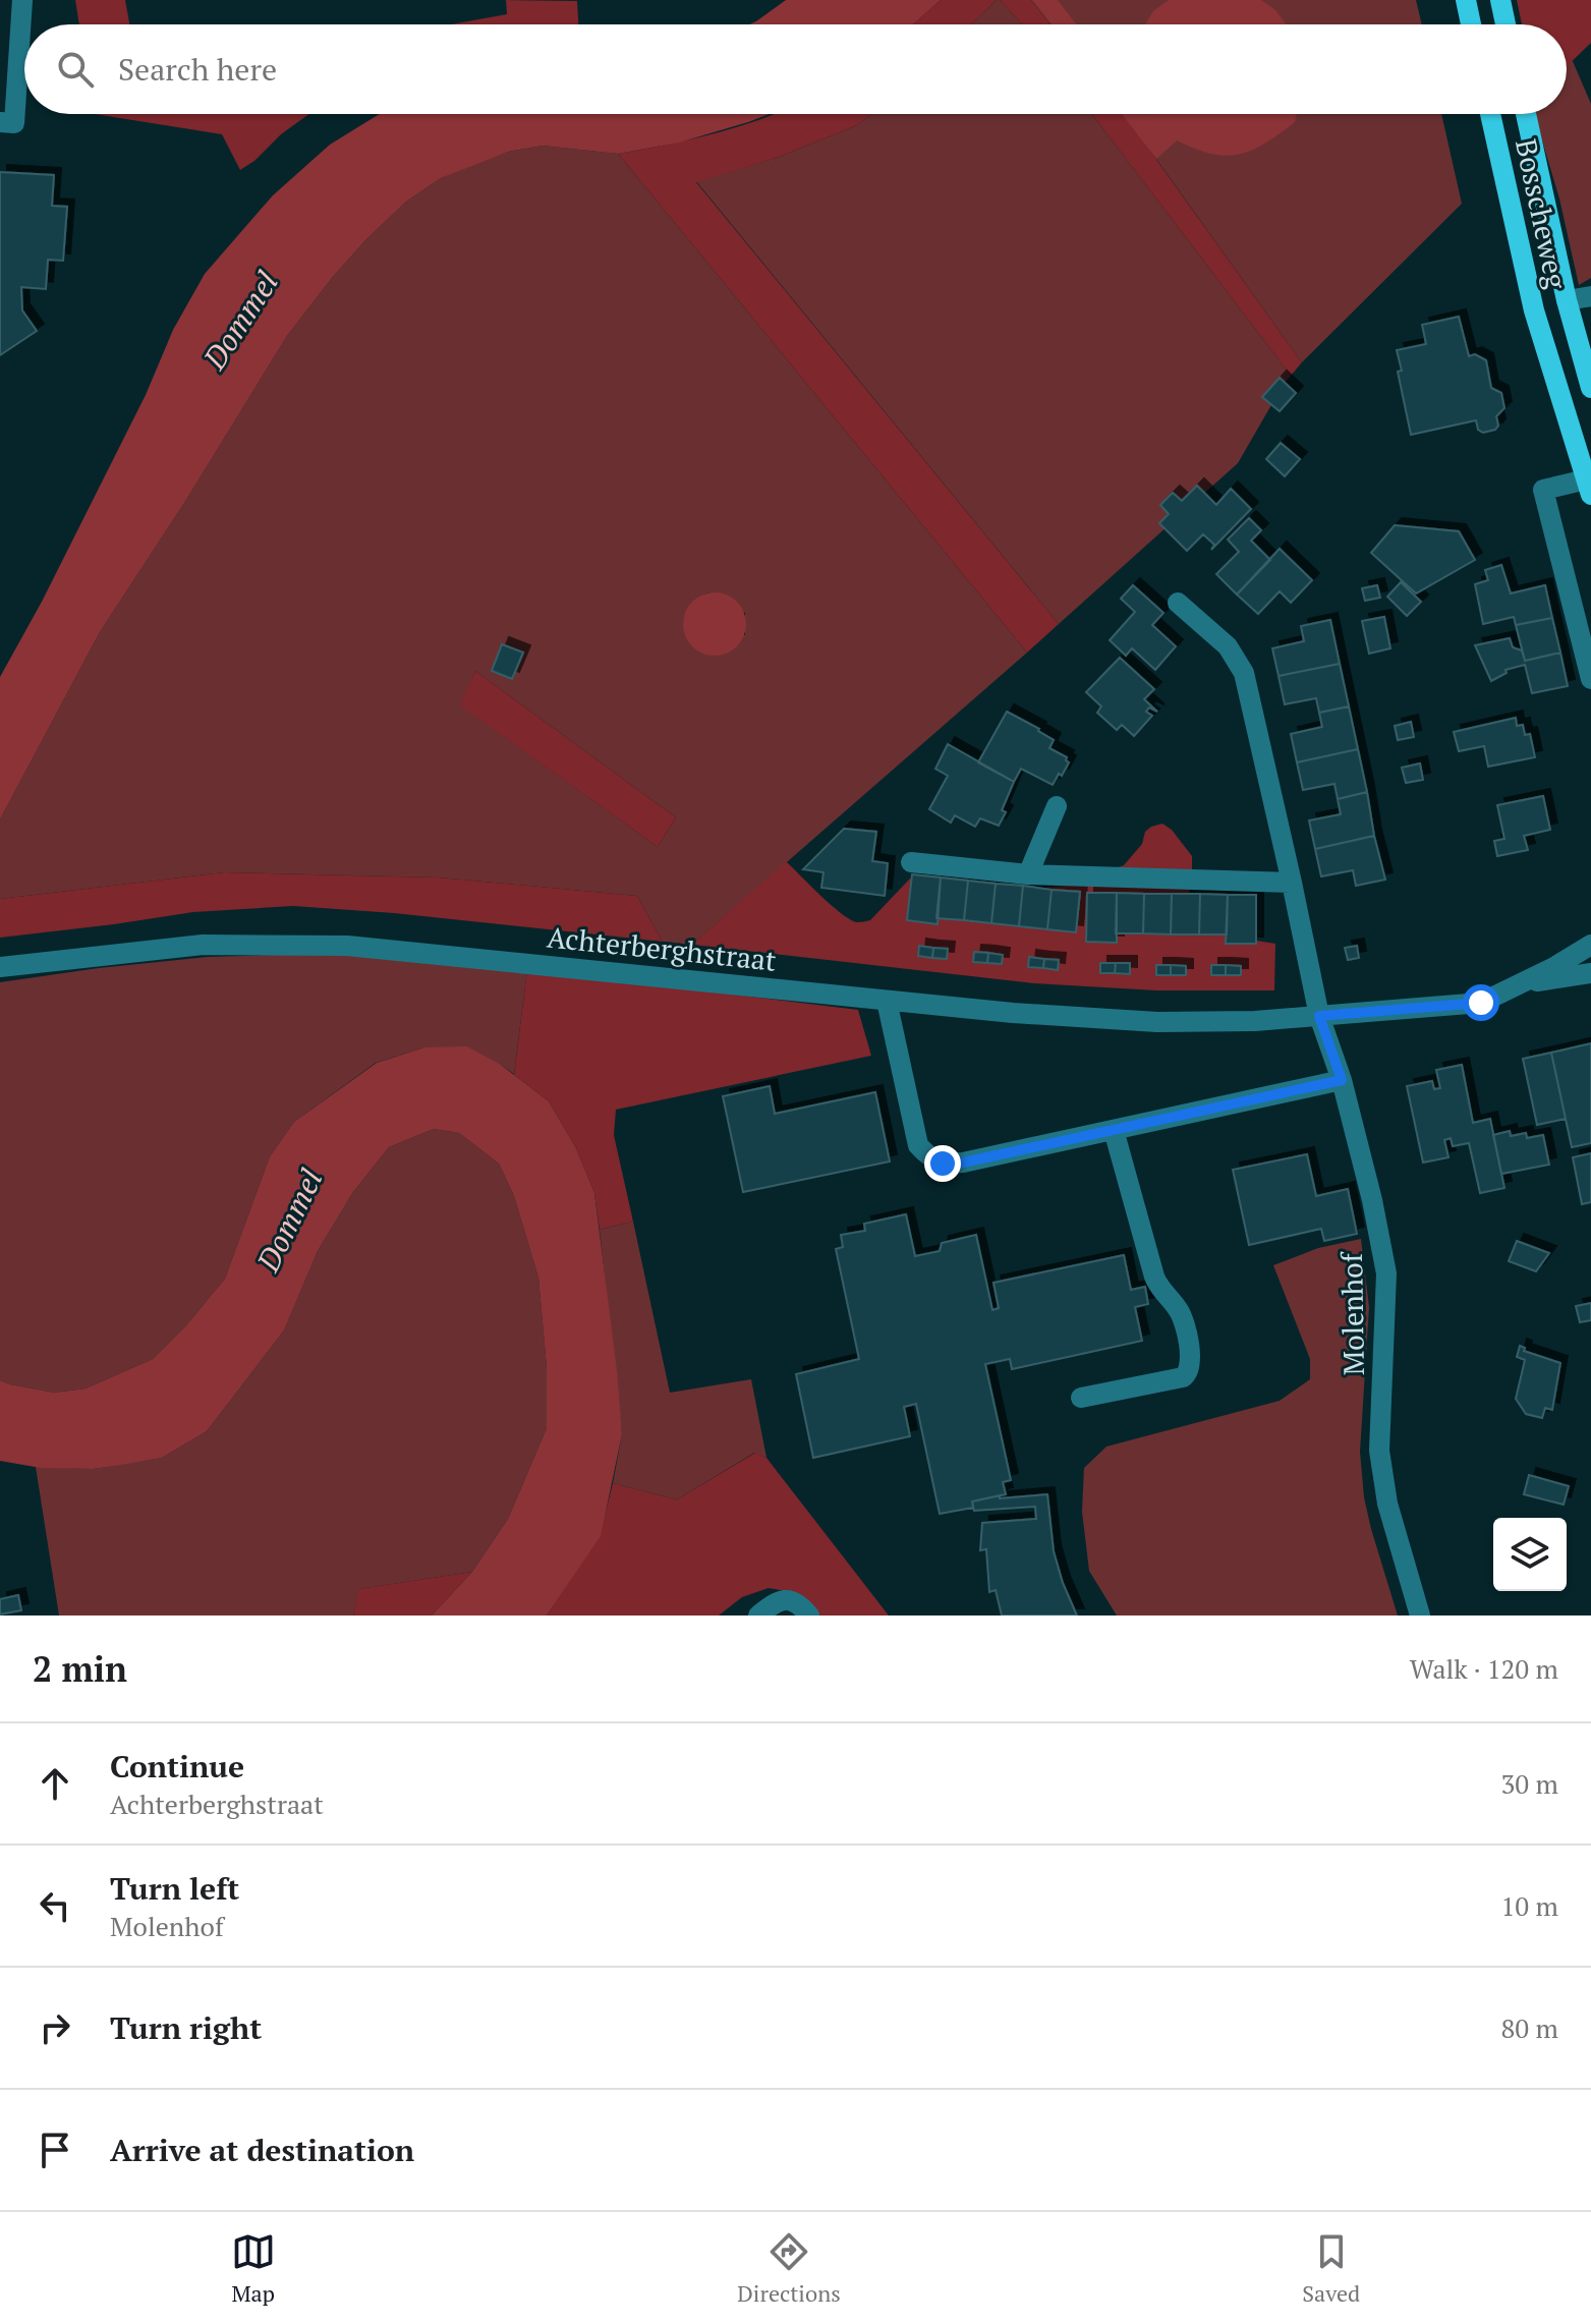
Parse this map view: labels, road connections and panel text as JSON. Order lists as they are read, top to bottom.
{
  "streets": {
    "main road": ["Bosscheweg"],
    "street": ["Achterberghstraat", "Molenhof"]
  },
  "crossings": [
    ["Achterberghstraat", "Molenhof"]
  ],
  "water": ["Dommel"],
  "page": {
    "search": "Search here",
    "heading": ["2 min", "Walk · 120 m"],
    "list": [
      ["Continue", "Achterberghstraat", "30 m"],
      ["Turn left", "Molenhof", "10 m"],
      ["Turn right", "80 m"],
      "Arrive at destination"
    ],
    "nav": ["Map", "Directions", "Saved"]
  }
}
